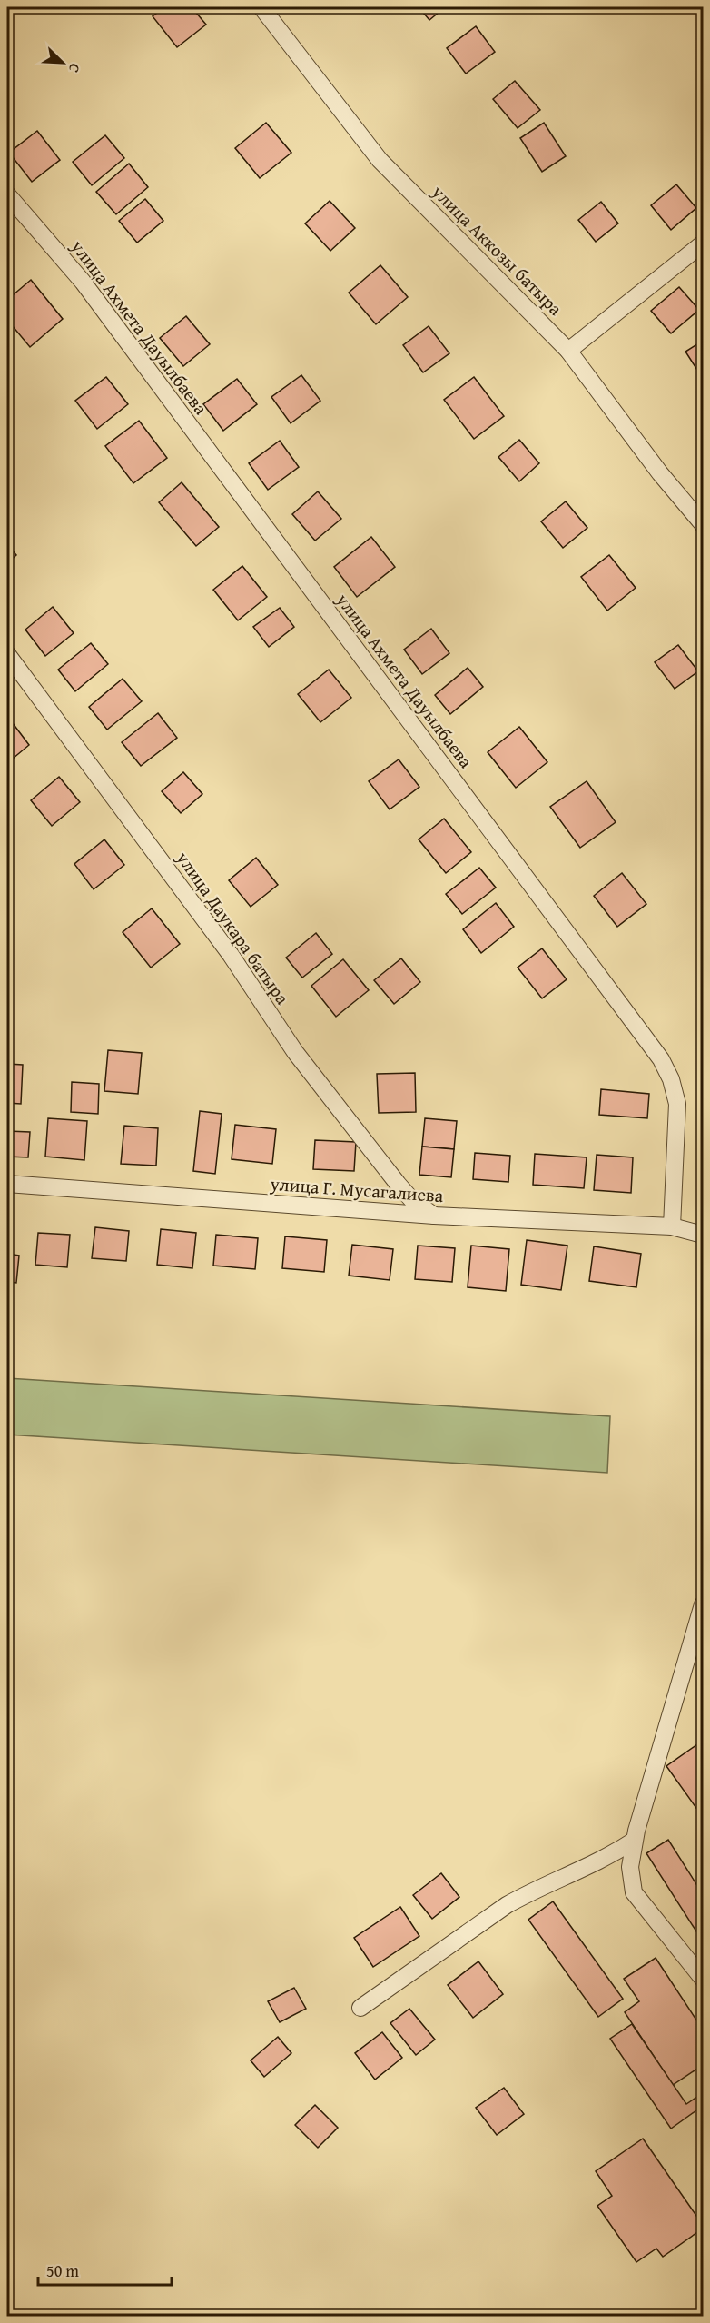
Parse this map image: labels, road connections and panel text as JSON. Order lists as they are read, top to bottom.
{
  "streets": {
    "street": [
      "улица Аккозы батыра",
      "улица Ахмета Дауылбаева",
      "улица Даукара батыра",
      "улица Г. Мусагалиева"
    ]
  },
  "crossings": [
    ["улица Ахмета Дауылбаева", "улица Г. Мусагалиева"],
    ["улица Даукара батыра", "улица Г. Мусагалиева"]
  ],
  "scale_bar": "50 m",
  "north": "bottom right"
}
